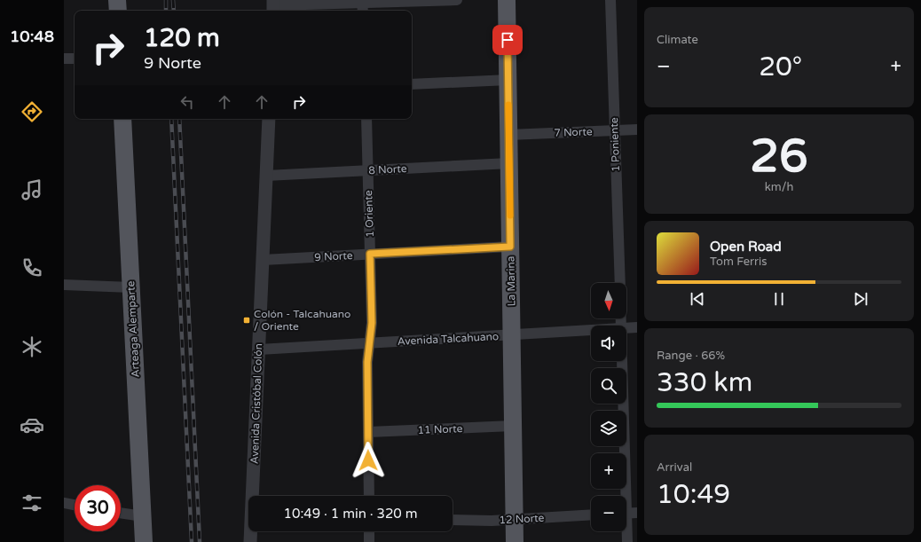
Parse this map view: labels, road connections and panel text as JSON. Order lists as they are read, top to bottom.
{
  "streets": {
    "main road": ["La Marina", "Arteaga Alemparte"],
    "street": [
      "7 Norte",
      "1 Poniente",
      "8 Norte",
      "1 Oriente",
      "9 Norte",
      "Avenida Talcahuano",
      "Avenida Cristóbal Colón",
      "11 Norte",
      "12 Norte"
    ]
  },
  "crossings": [
    ["7 Norte", "1 Poniente"],
    ["7 Norte", "La Marina"],
    ["8 Norte", "1 Oriente"],
    ["8 Norte", "La Marina"],
    ["8 Norte", "Avenida Cristóbal Colón"],
    ["1 Oriente", "9 Norte"],
    ["1 Oriente", "Avenida Talcahuano"],
    ["1 Oriente", "11 Norte"],
    ["9 Norte", "La Marina"],
    ["9 Norte", "Avenida Cristóbal Colón"],
    ["La Marina", "Avenida Talcahuano"],
    ["La Marina", "11 Norte"],
    ["La Marina", "12 Norte"],
    ["Avenida Talcahuano", "Avenida Cristóbal Colón"]
  ],
  "places": {
    "transit": ["Colón - Talcahuano / Oriente"]
  },
  "north": "bottom",
  "page": {
    "tabs": "10:48",
    "tile": [
      "Climate",
      ["26", "km/h"],
      ["Range · 66%", "330 km"],
      ["Arrival", "10:49"]
    ],
    "turn": ["120 m", "9 Norte"],
    "heat": ["−", "20°", "+"],
    "song": ["Open Road", "Tom Ferris"],
    "map_buttons": ["+", "−"],
    "limit": "30",
    "trip": "10:49 · 1 min · 320 m"
  }
}
